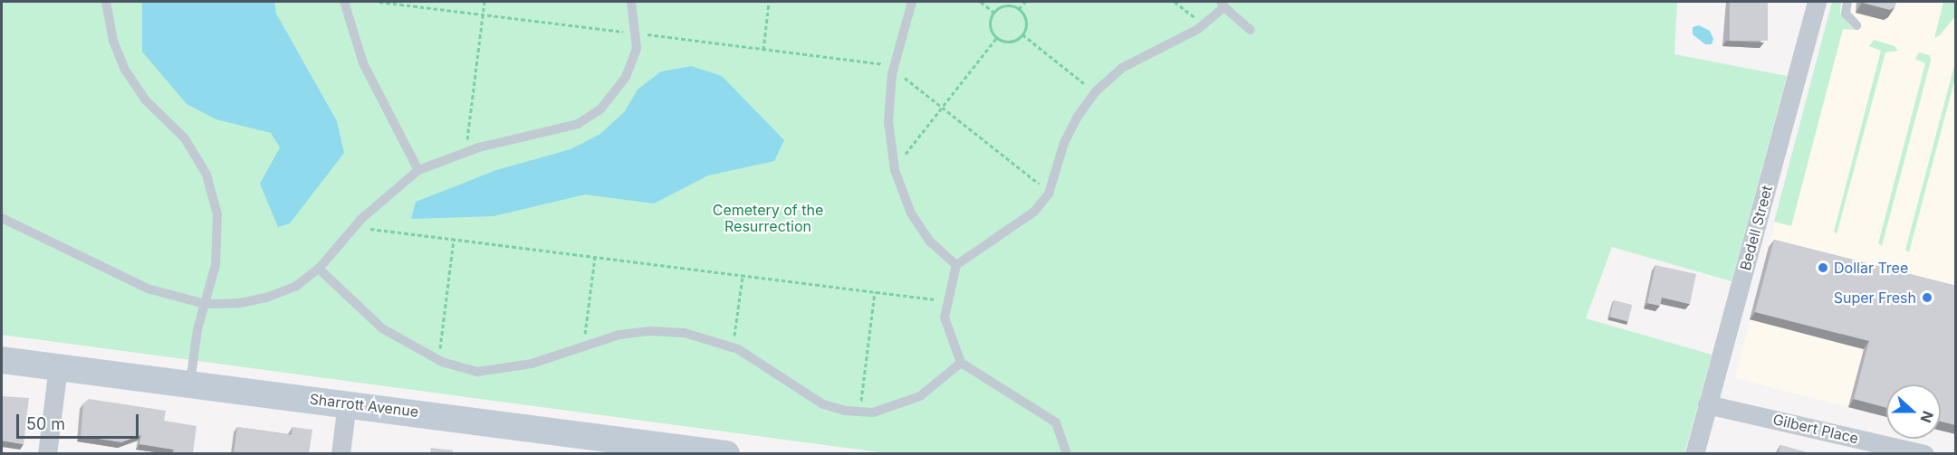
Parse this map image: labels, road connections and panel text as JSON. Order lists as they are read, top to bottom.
{
  "streets": {
    "street": ["Bedell Street", "Sharrott Avenue", "Gilbert Place"]
  },
  "crossings": [
    ["Bedell Street", "Gilbert Place"]
  ],
  "parks": ["Cemetery of the Resurrection"],
  "places": ["Dollar Tree", "Super Fresh"],
  "scale_bar": "50 m",
  "north": "right"
}
